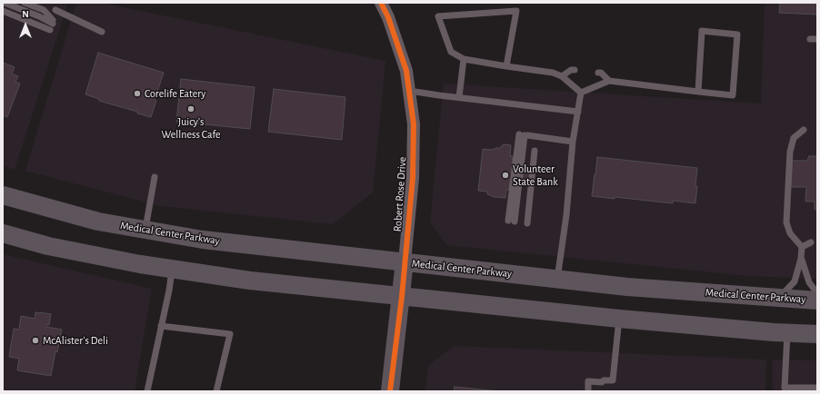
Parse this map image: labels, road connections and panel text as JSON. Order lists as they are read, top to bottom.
{
  "streets": {
    "main road": ["Robert Rose Drive", "Medical Center Parkway"]
  },
  "crossings": [
    ["Robert Rose Drive", "Medical Center Parkway"]
  ],
  "places": [
    "Corelife Eatery",
    "Juicy's Wellness Cafe",
    "Volunteer State Bank",
    "McAlister's Deli"
  ],
  "north": "top"
}
